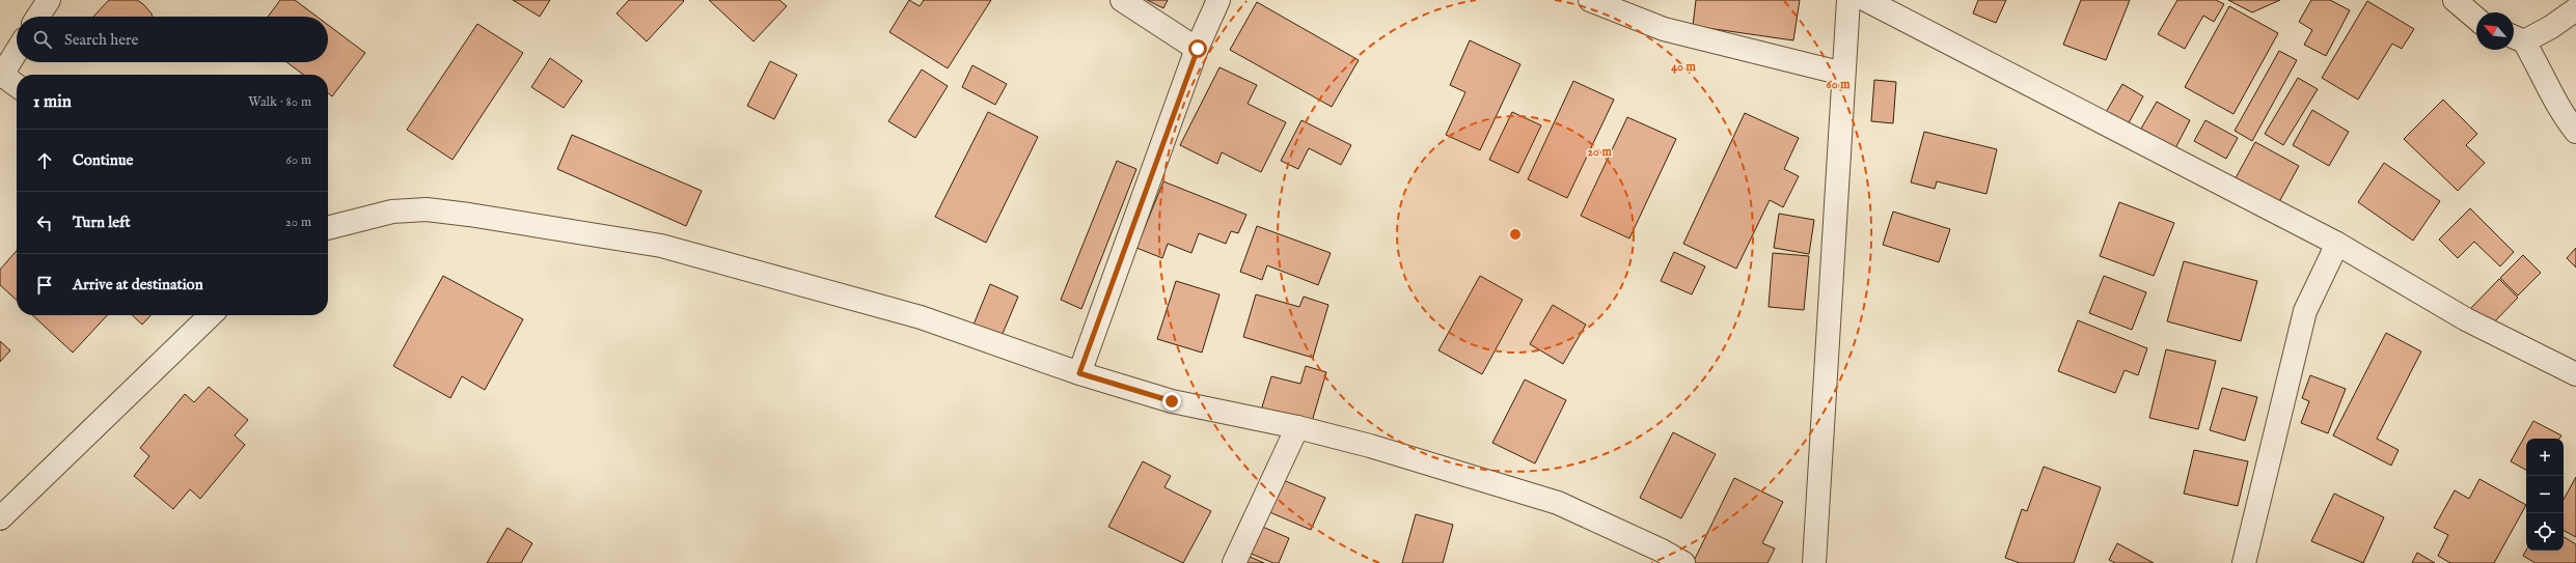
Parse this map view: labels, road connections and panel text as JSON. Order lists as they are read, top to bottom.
{
  "north": "top left",
  "page": {
    "search": "Search here",
    "heading": ["1 min", "Walk · 80 m"],
    "list": [
      ["Continue", "60 m"],
      ["Turn left", "20 m"],
      "Arrive at destination"
    ],
    "map_buttons": ["+", "−"]
  },
  "rings": ["40 m", "60 m", "20 m"]
}
